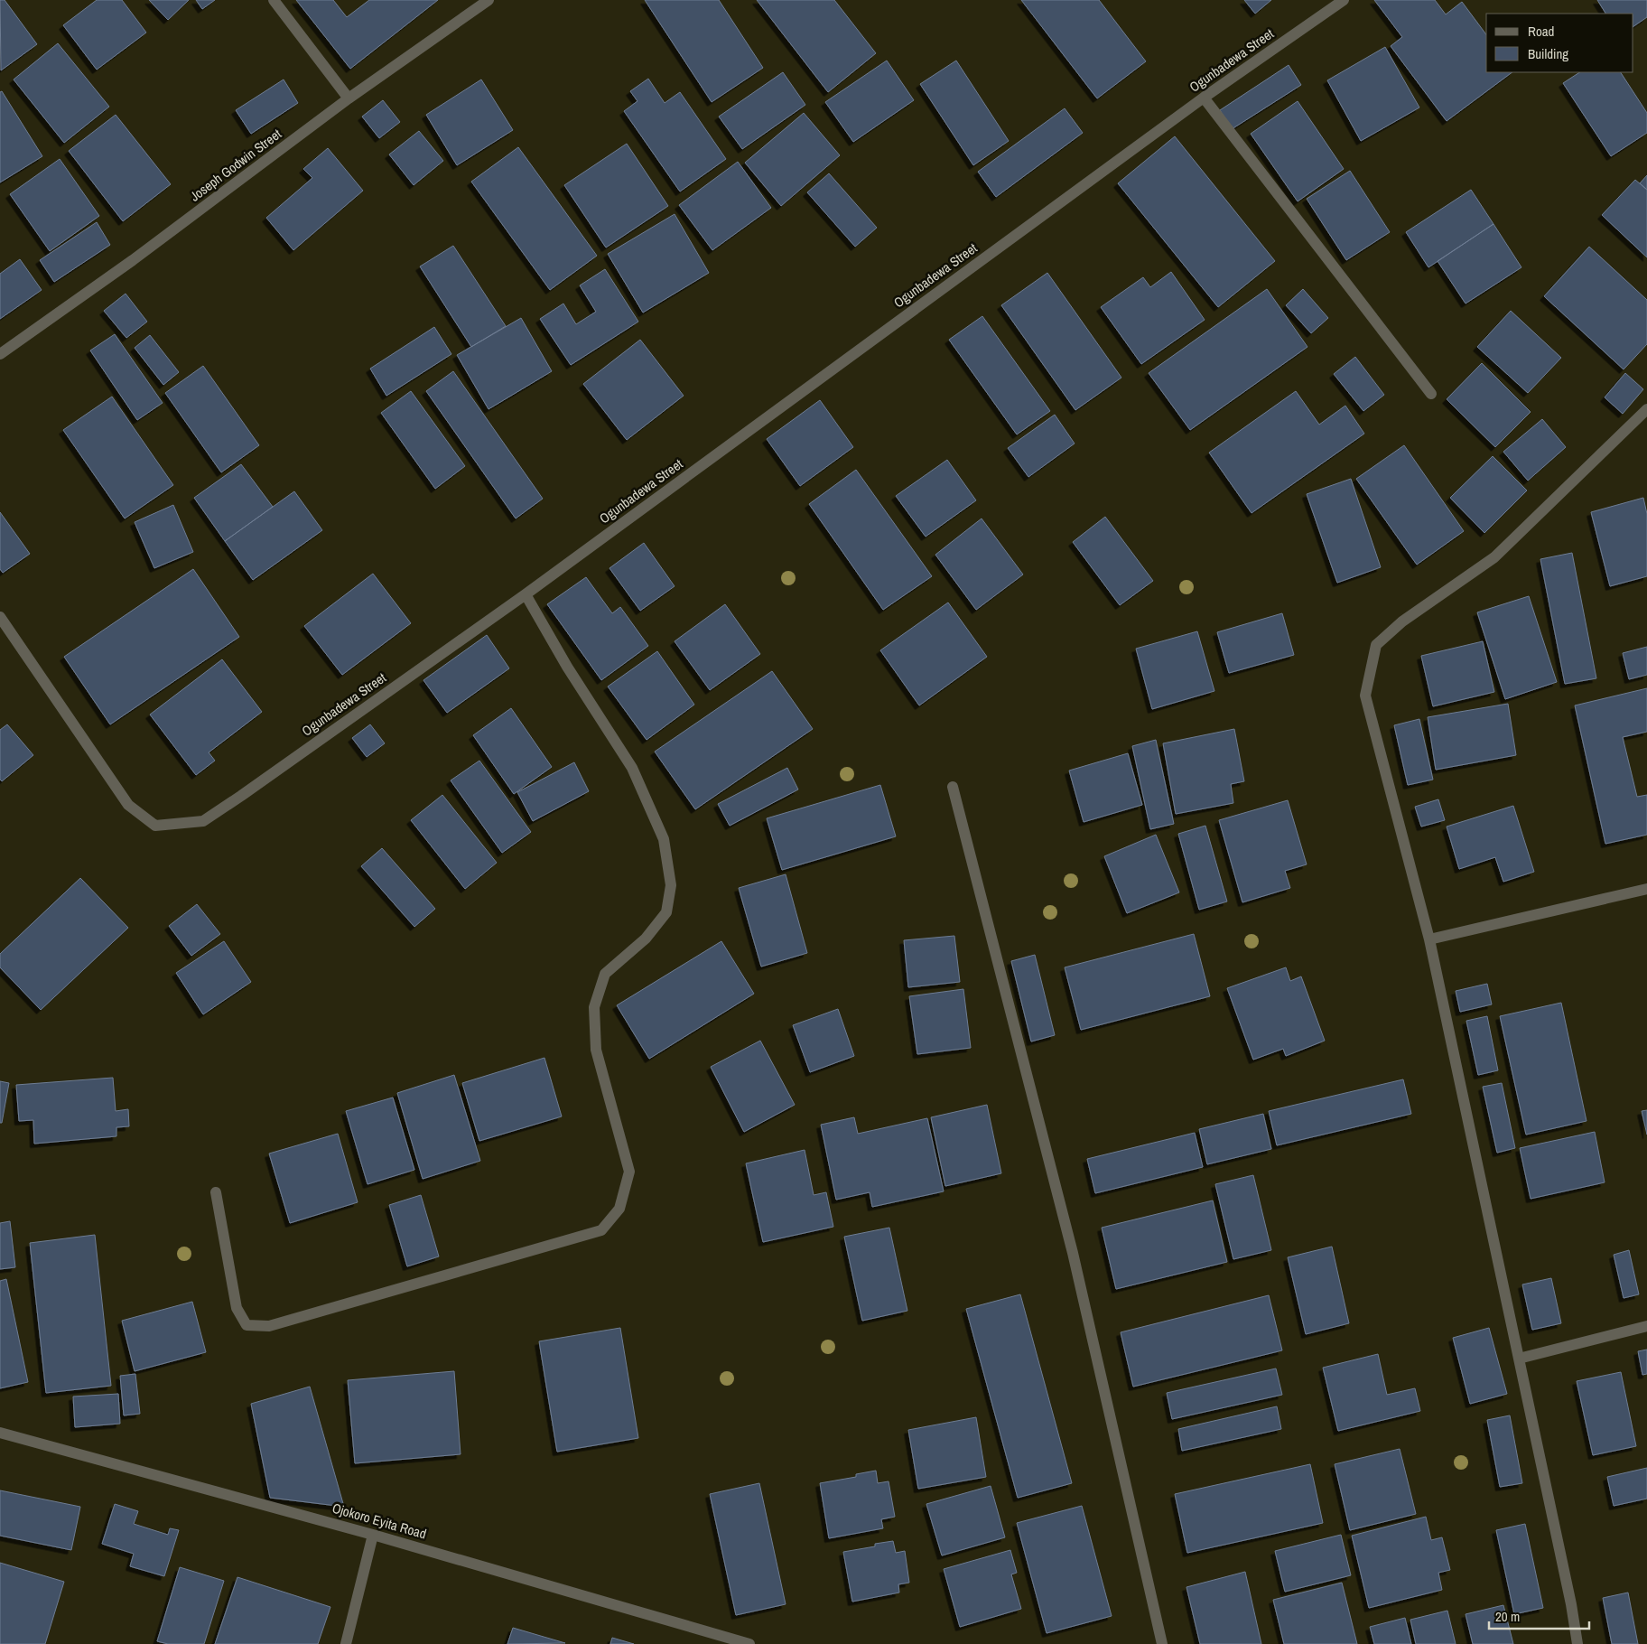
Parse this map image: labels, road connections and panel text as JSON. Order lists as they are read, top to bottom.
{
  "streets": {
    "street": ["Ogunbadewa Street", "Joseph Godwin Street", "Ojokoro Eyita Road"]
  },
  "legend": ["Road", "Building"],
  "scale_bar": "20 m"
}
